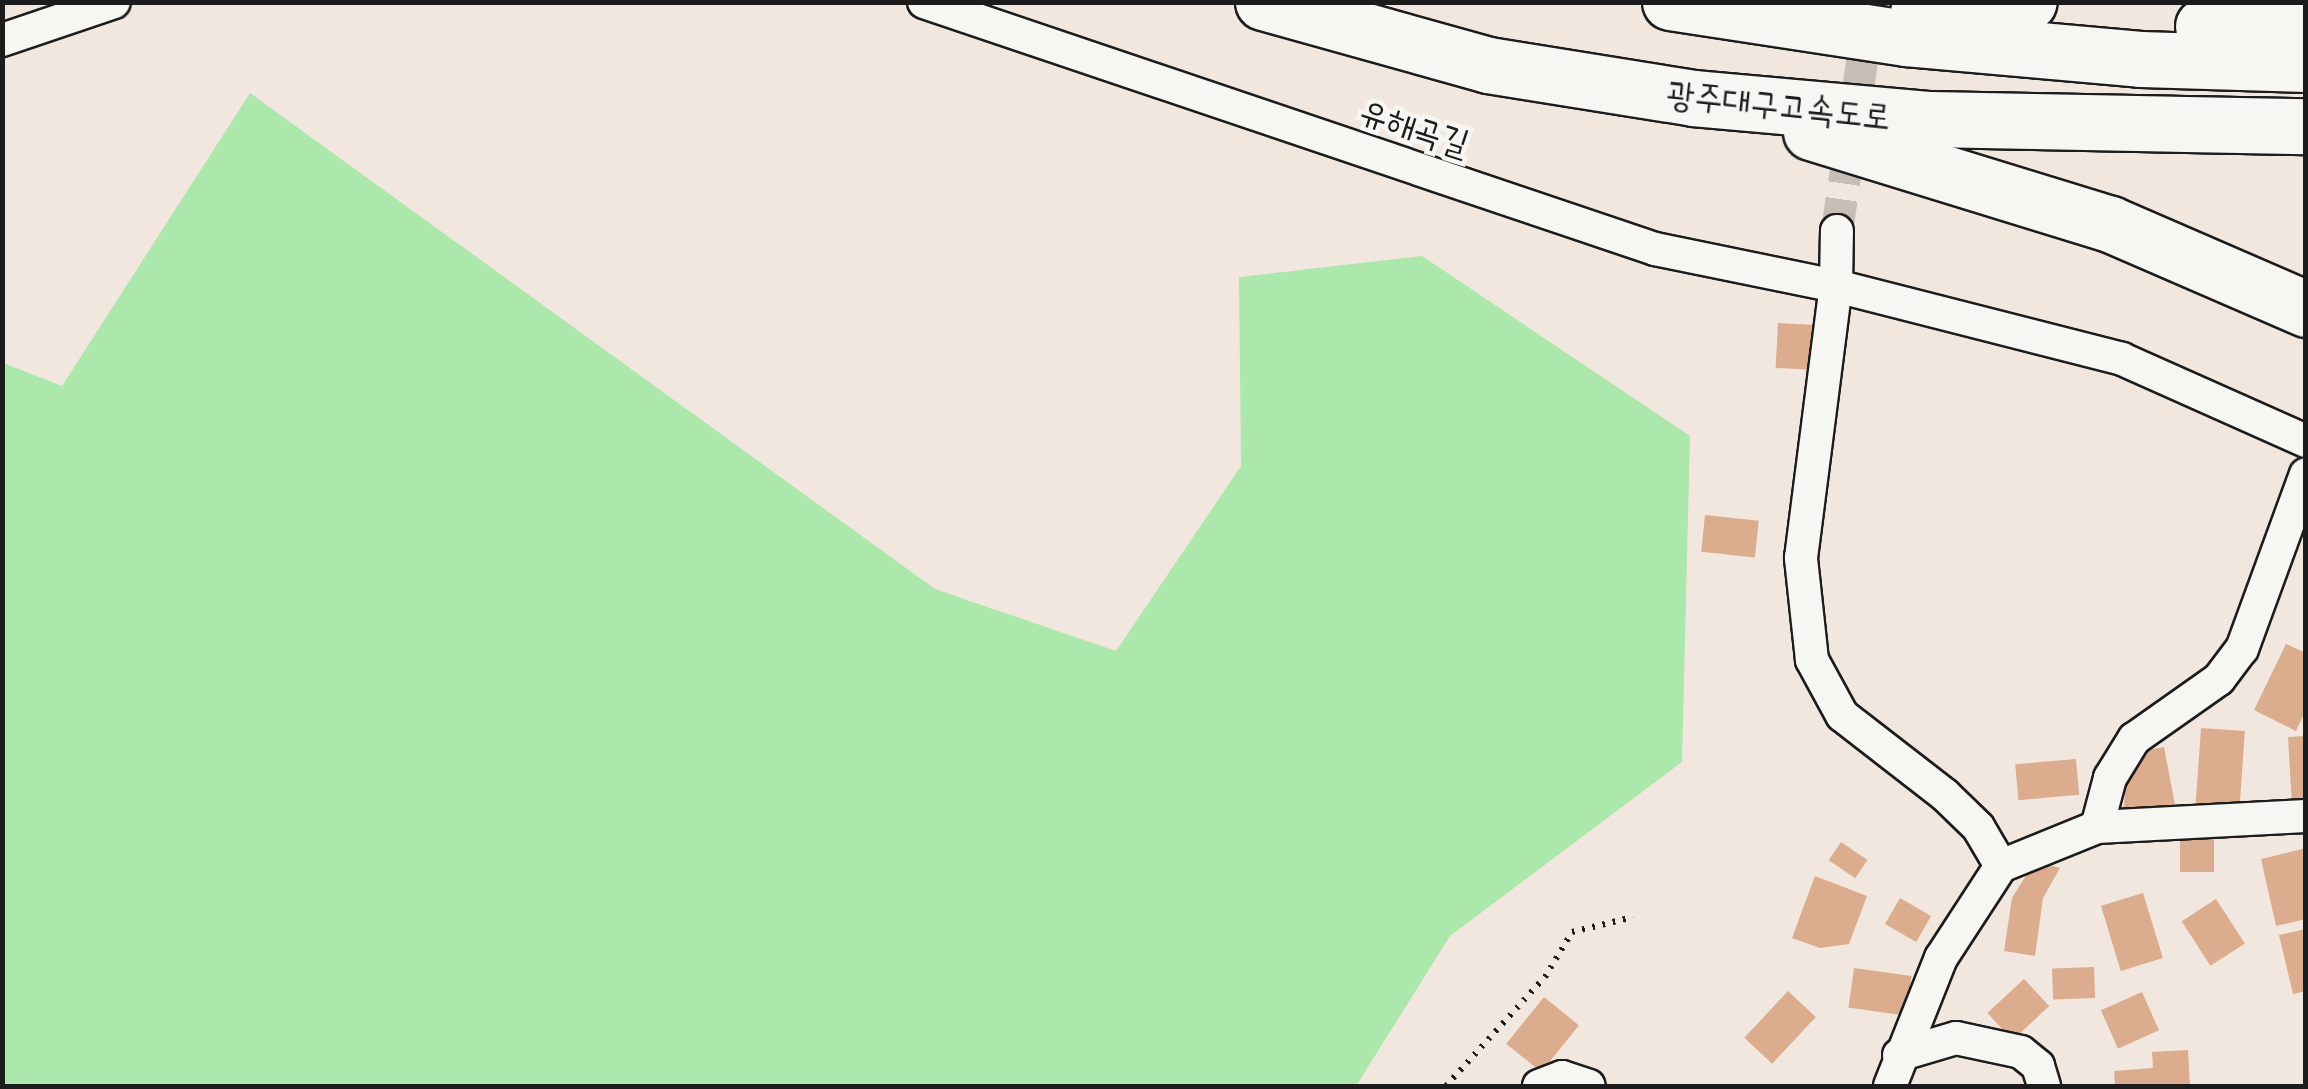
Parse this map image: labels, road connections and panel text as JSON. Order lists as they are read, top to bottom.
{
  "streets": {
    "highway": ["광주대구고속도로"],
    "street": ["유해곡길"]
  }
}
